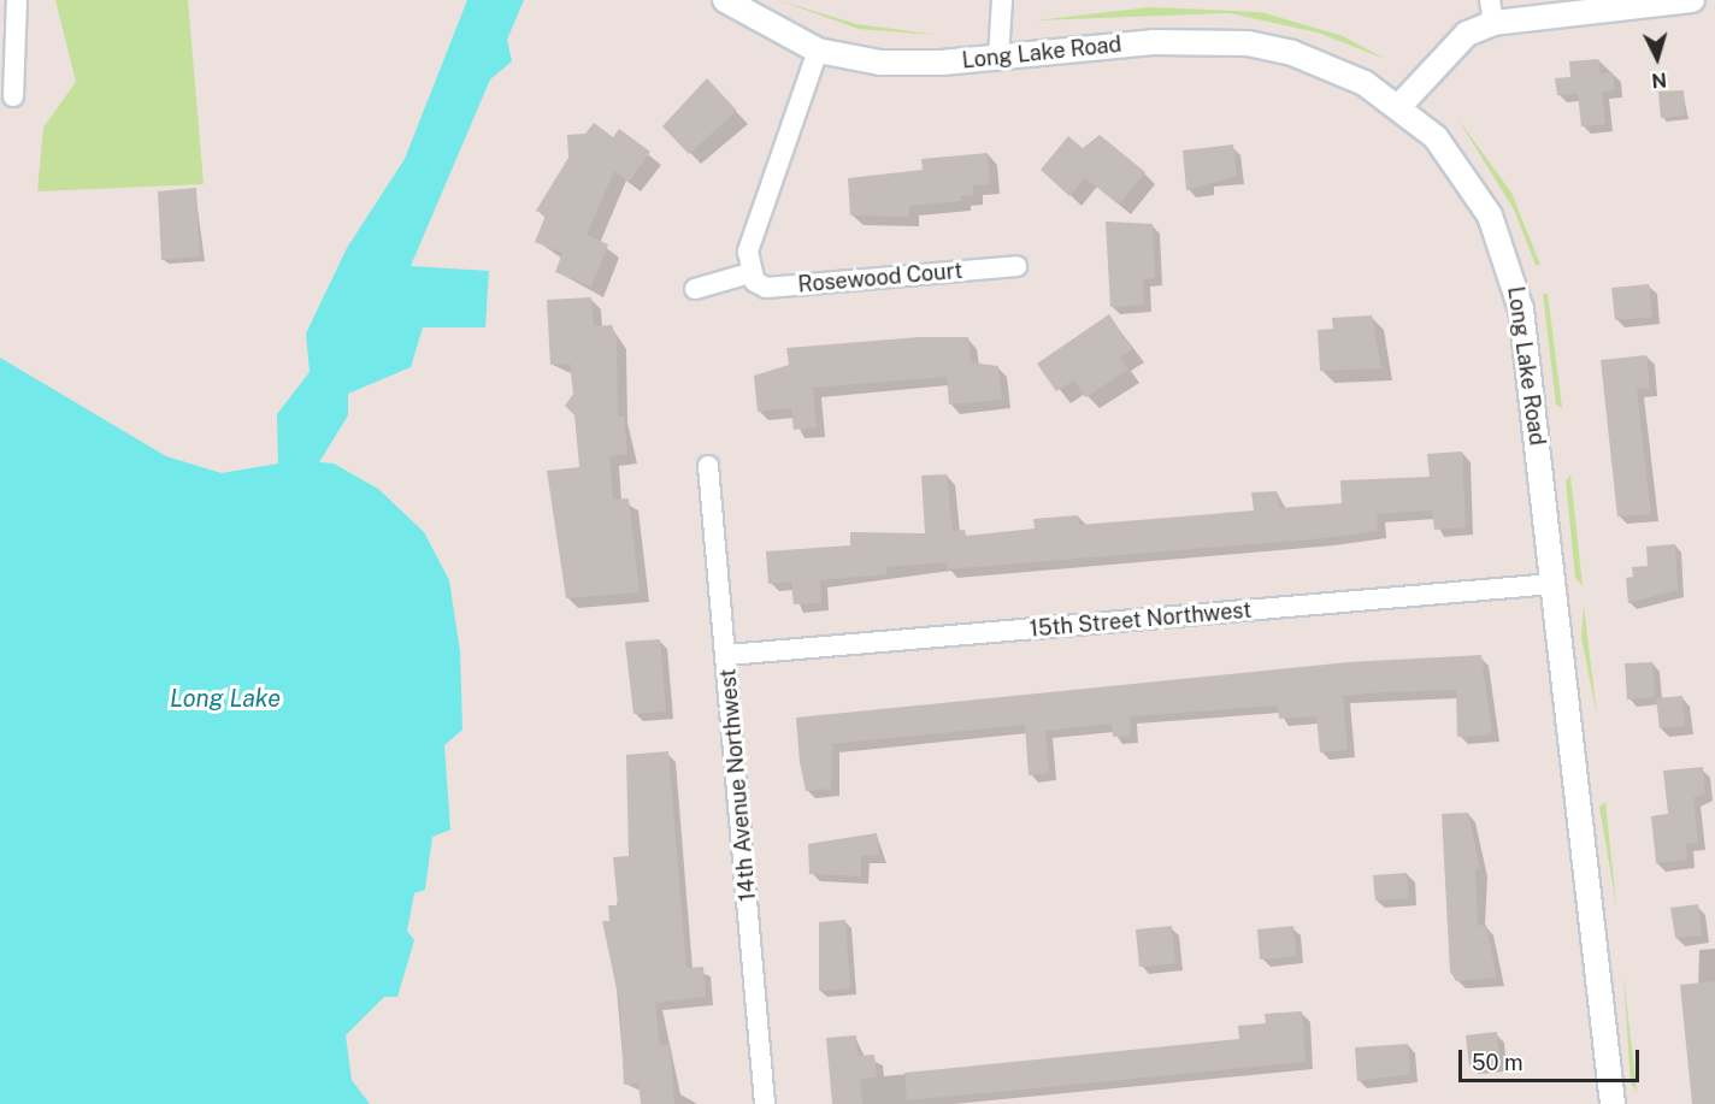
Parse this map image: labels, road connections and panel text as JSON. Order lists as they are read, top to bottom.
{
  "streets": {
    "street": [
      "Long Lake Road",
      "Rosewood Court",
      "15th Street Northwest",
      "14th Avenue Northwest"
    ]
  },
  "crossings": [
    ["Long Lake Road", "15th Street Northwest"],
    ["15th Street Northwest", "14th Avenue Northwest"]
  ],
  "water": ["Long Lake"],
  "scale_bar": "50 m",
  "north": "bottom"
}
